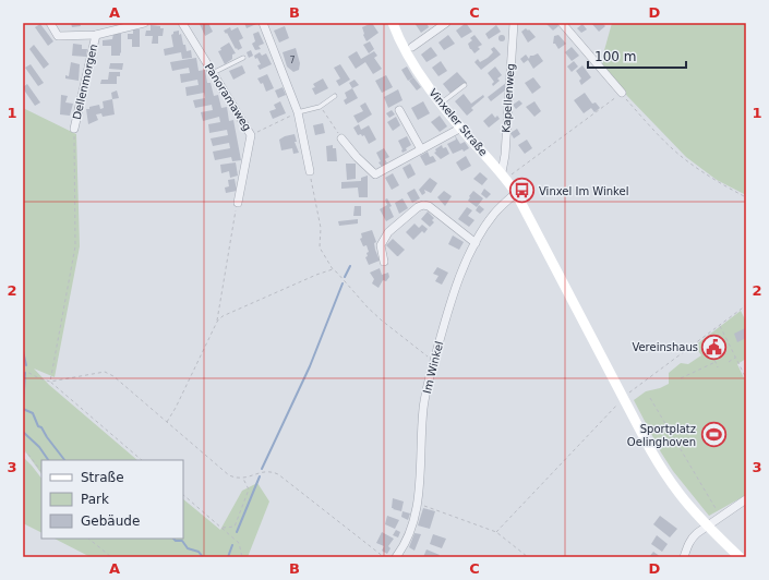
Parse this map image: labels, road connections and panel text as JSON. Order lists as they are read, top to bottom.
{
  "streets": {
    "main road": ["Vinxeler Straße"],
    "street": [
      "Dellenmorgen",
      "Panoramaweg",
      "Kapellenweg",
      "Im Winkel"
    ]
  },
  "crossings": [
    ["Kapellenweg", "Vinxeler Straße"],
    ["Vinxeler Straße", "Im Winkel"]
  ],
  "places": {
    "bus stop": ["Vinxel Im Winkel"],
    "public building": ["Vereinshaus"],
    "sports": ["Sportplatz Oelinghoven"]
  },
  "house_numbers": ["7"],
  "legend": ["Straße", "Park", "Gebäude"],
  "scale_bar": "100 m",
  "grid": {
    "columns": [
      "A",
      "B",
      "C",
      "D"
    ],
    "rows": ["1", "2", "3"]
  }
}
